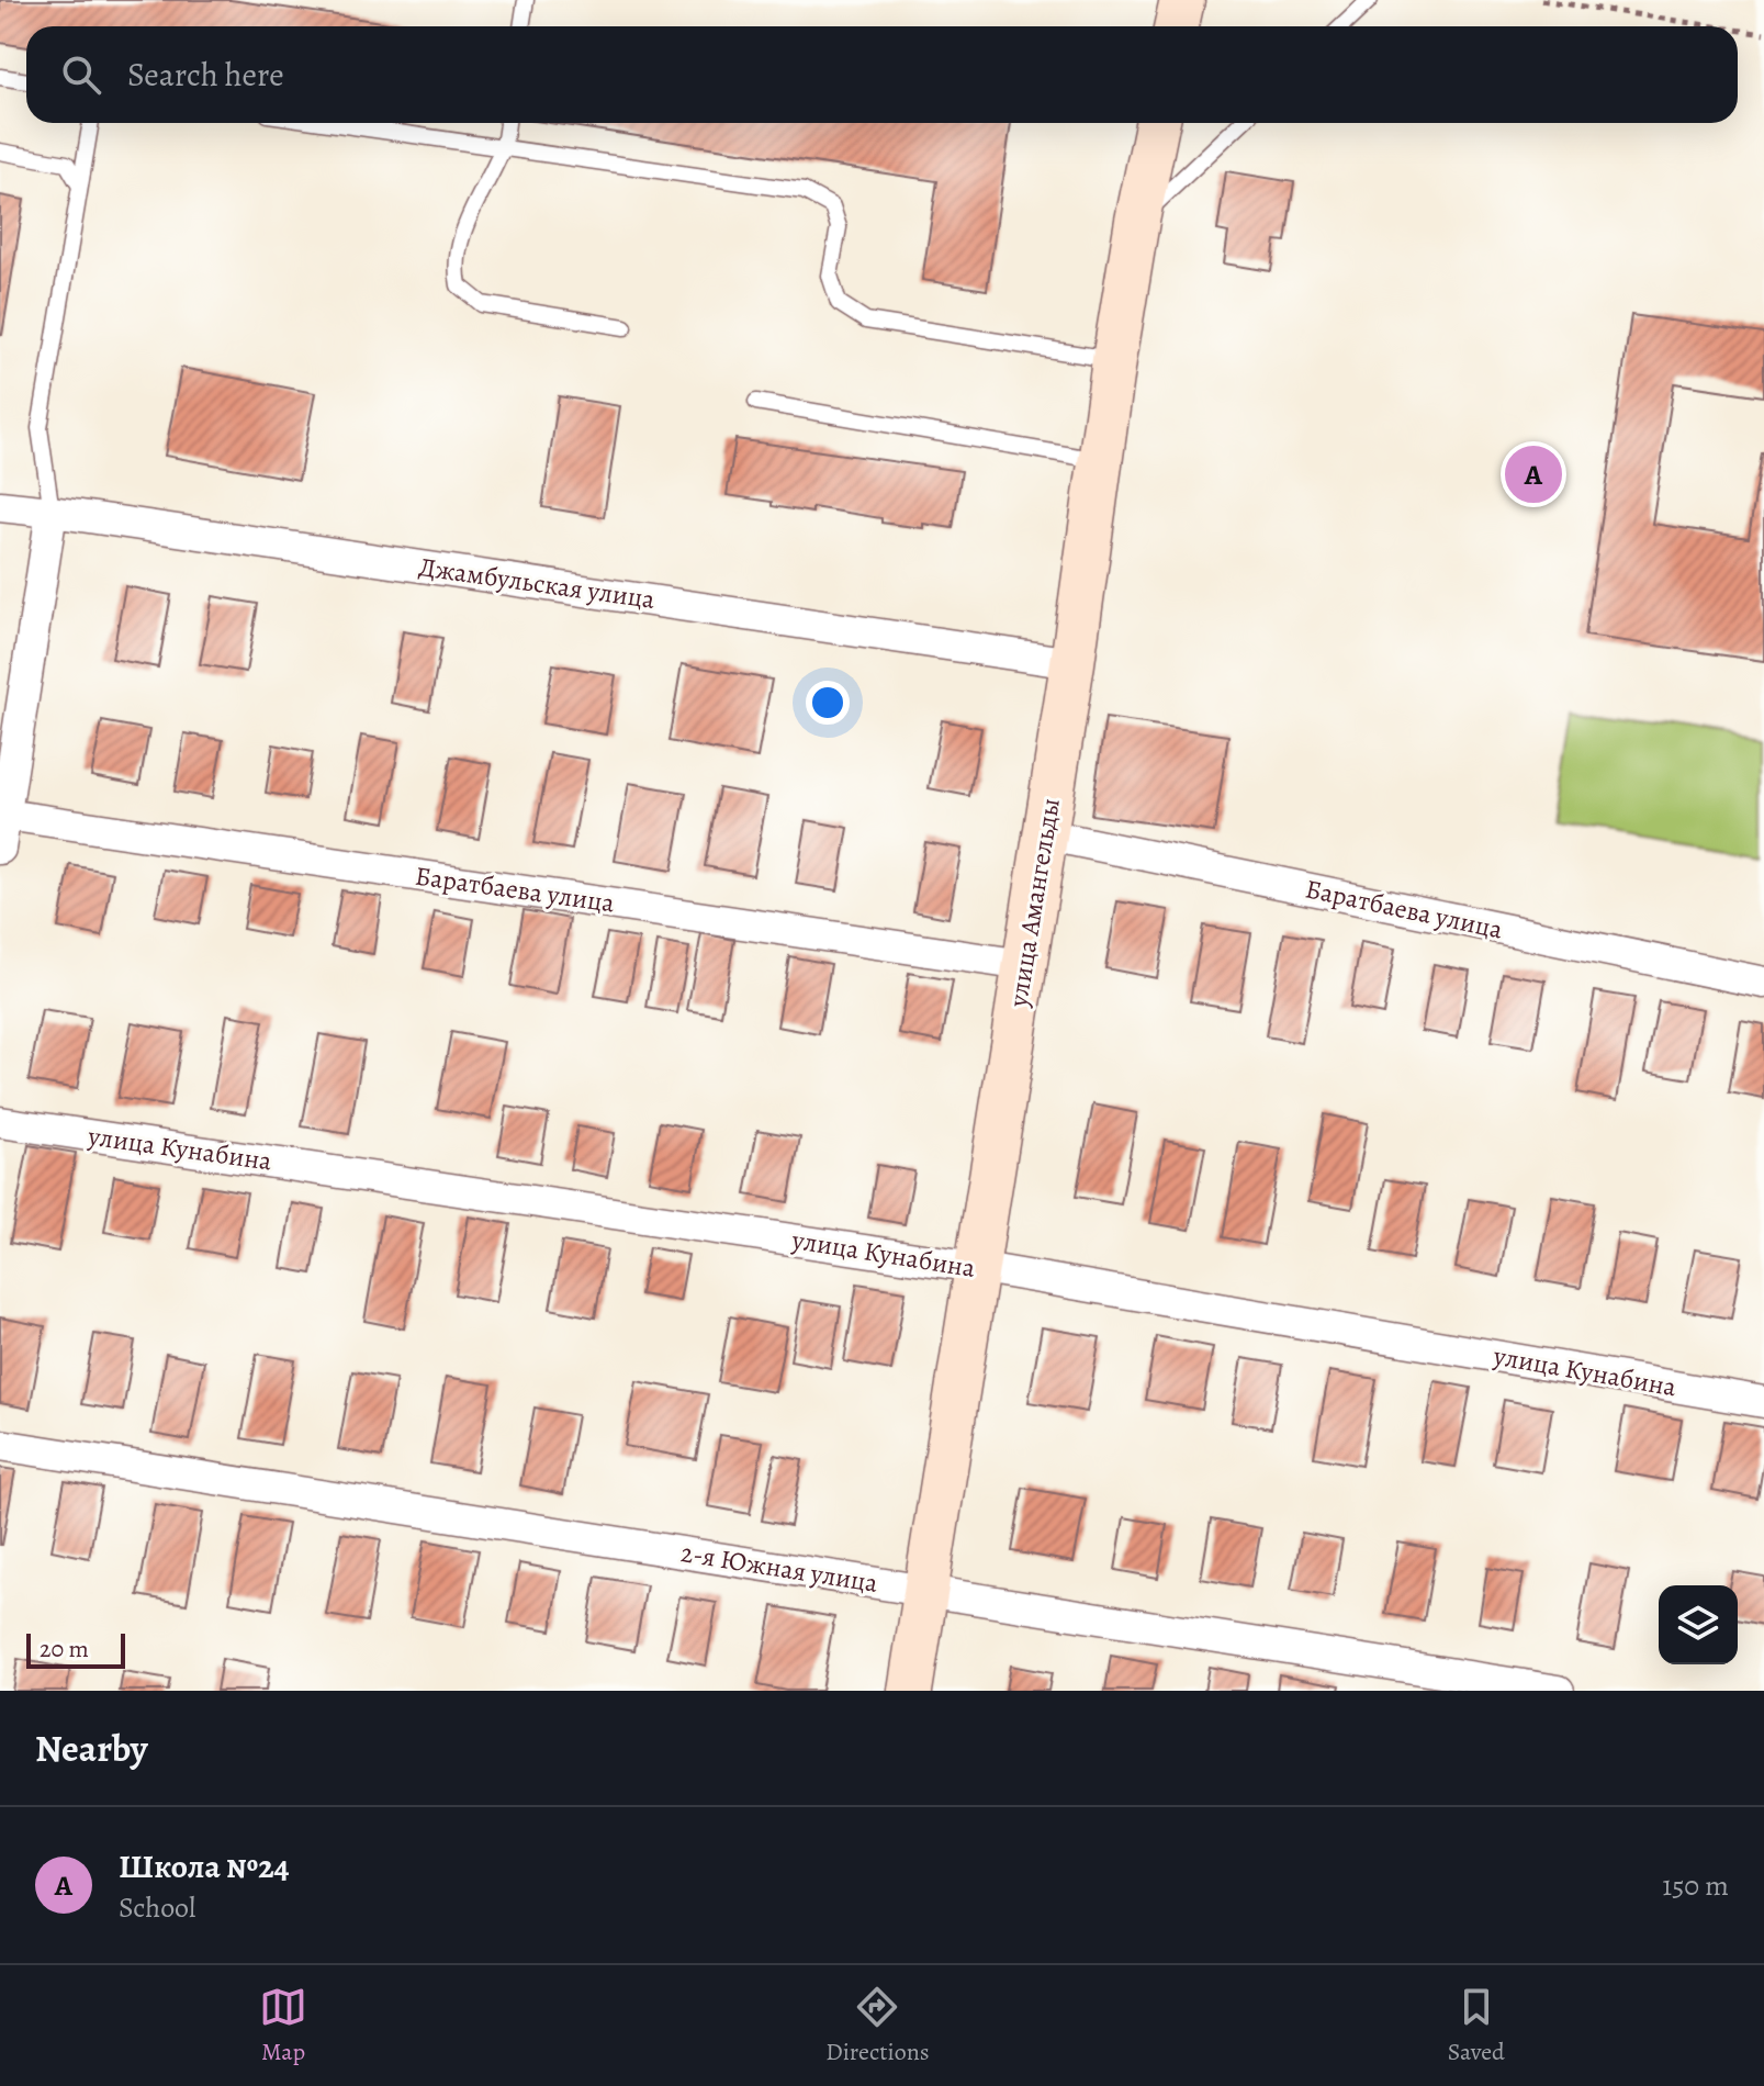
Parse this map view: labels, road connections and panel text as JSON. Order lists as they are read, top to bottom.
{
  "streets": {
    "street": [
      "Джамбульская улица",
      "Баратбаева улица",
      "улица Амангельды",
      "улица Кунабина",
      "2-я Южная улица"
    ]
  },
  "crossings": [
    ["Джамбульская улица", "улица Амангельды"],
    ["Баратбаева улица", "улица Амангельды"],
    ["улица Амангельды", "улица Кунабина"],
    ["улица Амангельды", "2-я Южная улица"]
  ],
  "scale_bar": "20 m",
  "page": {
    "search": "Search here",
    "pins": "A",
    "scale": "20 m",
    "heading": "Nearby",
    "list": [
      {
        "mark": "A",
        "name": "Школа №24",
        "note": "School",
        "value": "150 m"
      }
    ],
    "nav": ["Map", "Directions", "Saved"]
  }
}
